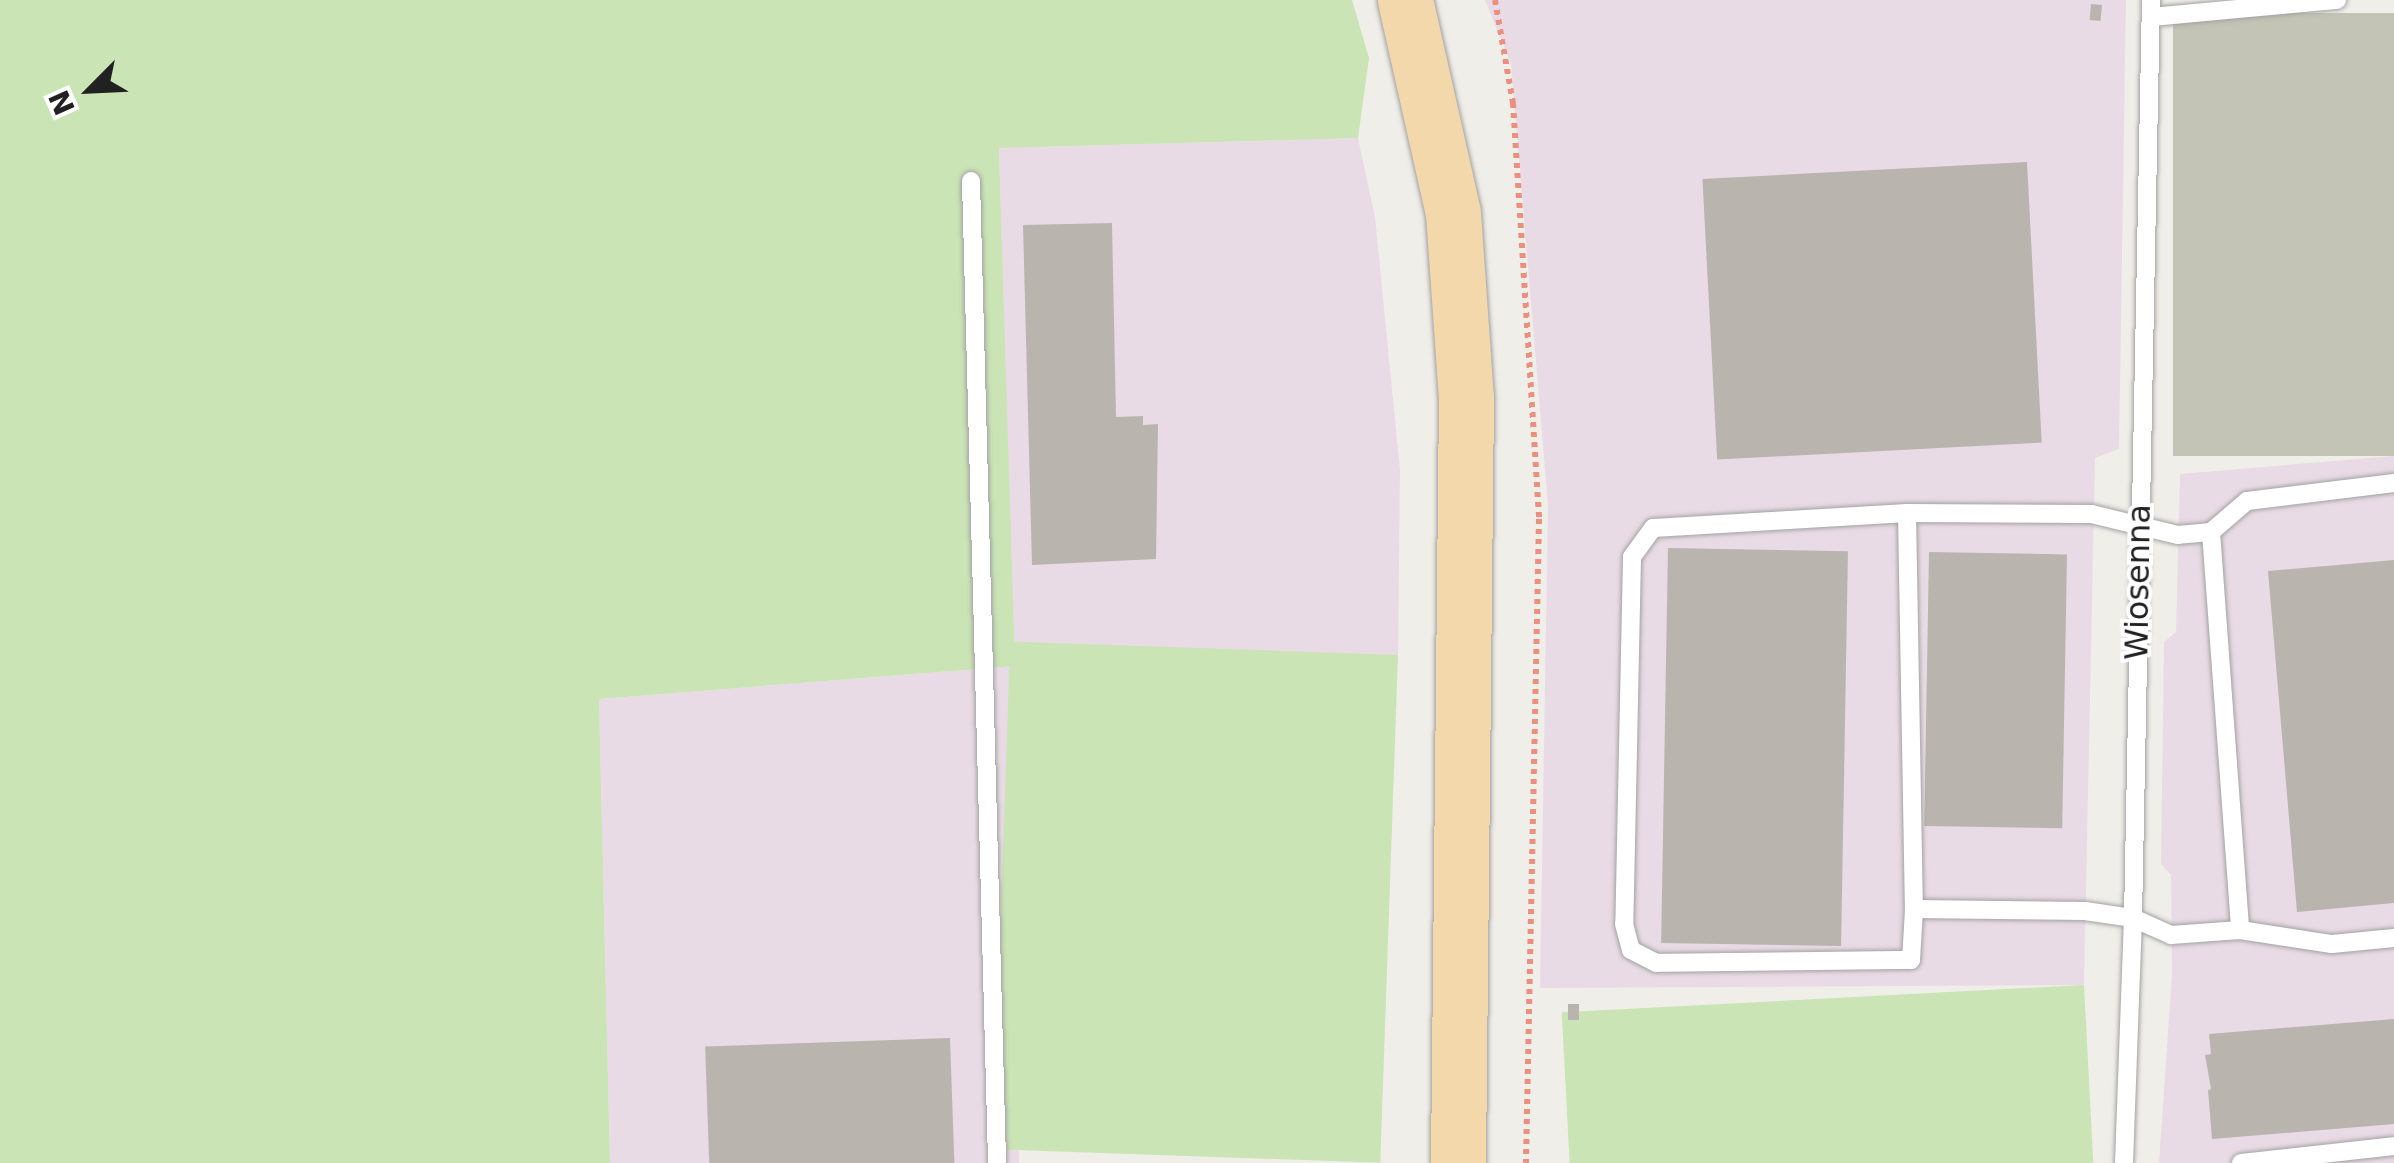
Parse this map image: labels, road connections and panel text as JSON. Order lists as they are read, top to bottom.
{
  "streets": {
    "lane": ["Wiosenna"]
  },
  "north": "bottom left"
}
